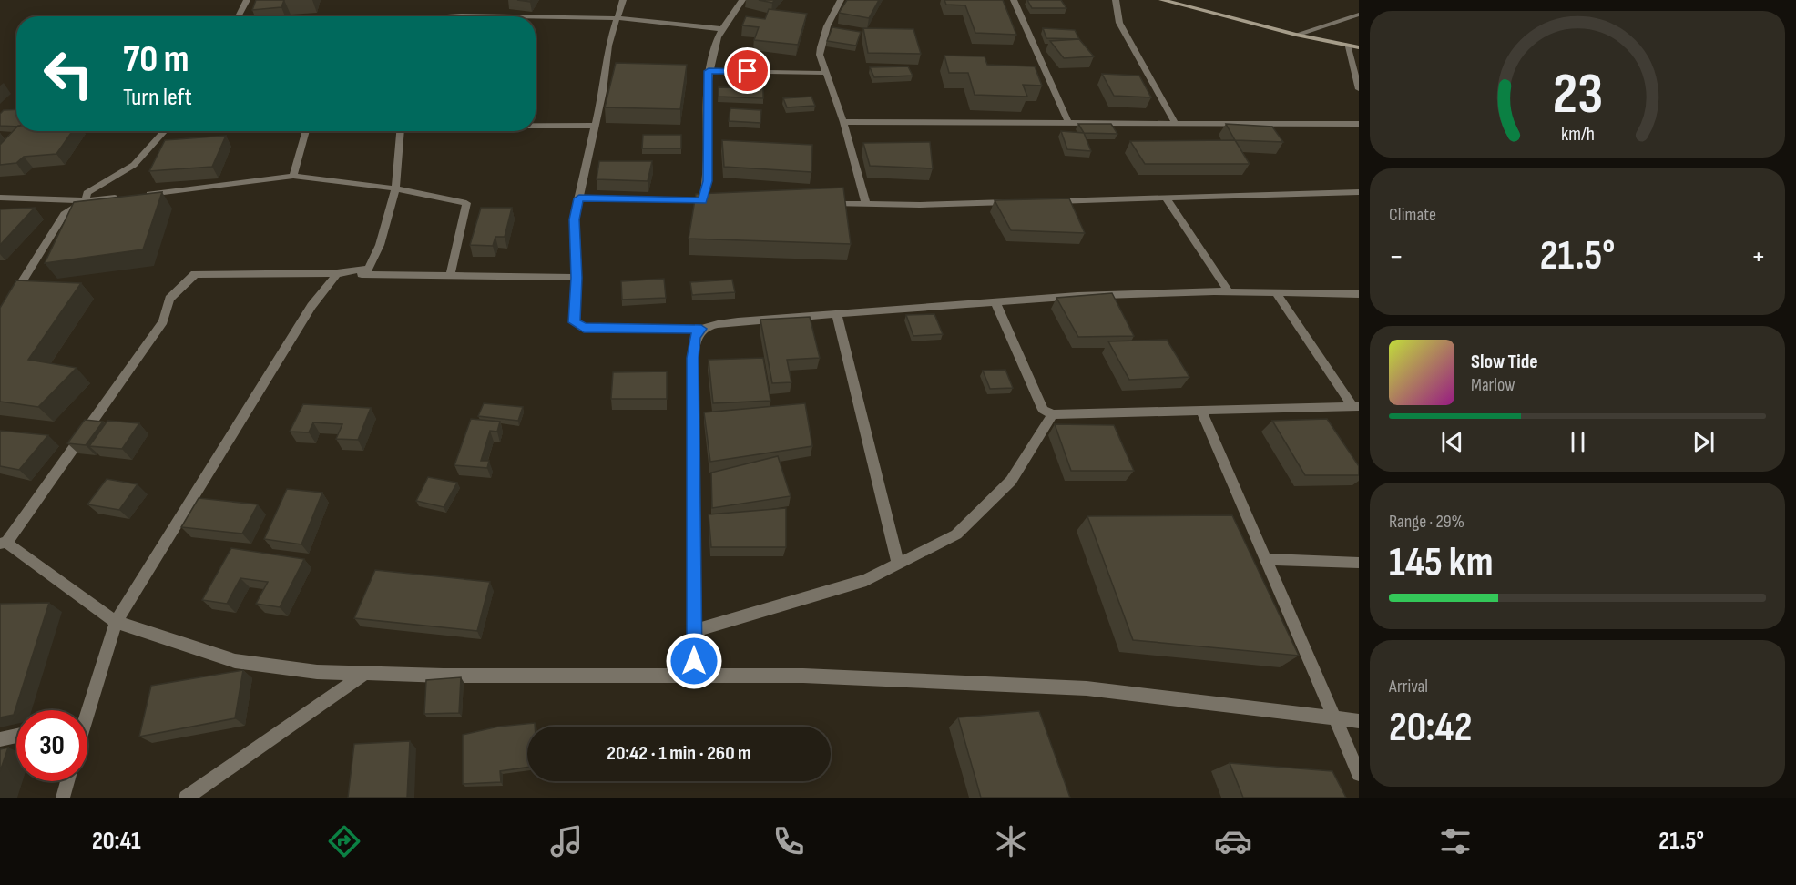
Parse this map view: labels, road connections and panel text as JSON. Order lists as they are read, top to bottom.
{
  "page": {
    "turn": ["70 m", "Turn left"],
    "tile": [
      "Climate",
      ["Range · 29%", "145 km"],
      ["Arrival", "20:42"]
    ],
    "heat": ["−", "21.5°", "+"],
    "song": ["Slow Tide", "Marlow"],
    "limit": "30",
    "trip": "20:42 · 1 min · 260 m",
    "tabs": ["20:41", "21.5°"],
    "gauge": ["23", "km/h"]
  }
}
